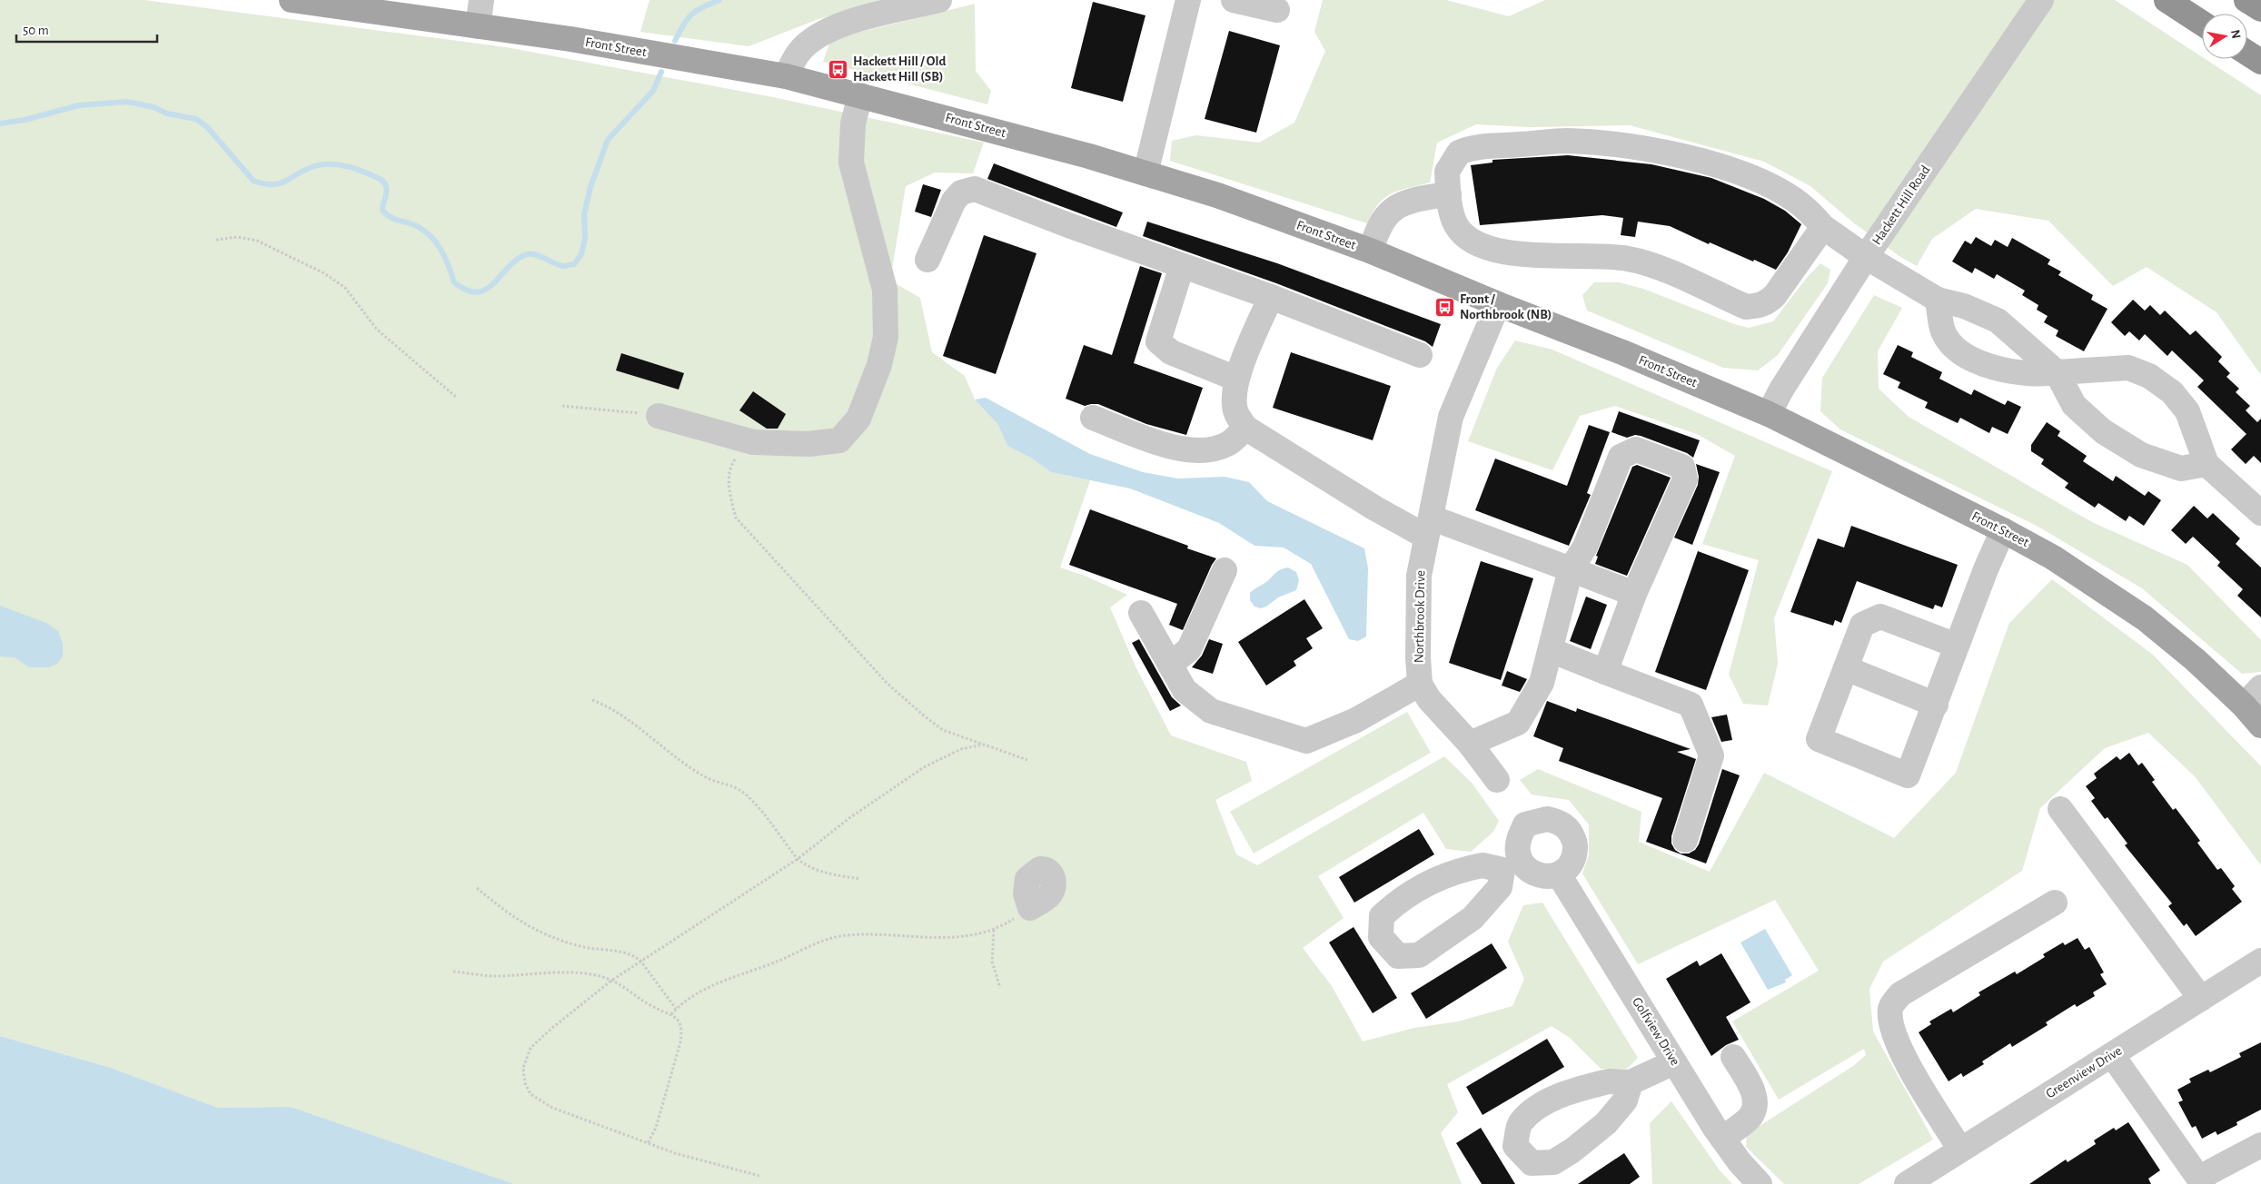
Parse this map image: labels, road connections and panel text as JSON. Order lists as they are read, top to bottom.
{
  "streets": {
    "main road": ["Front Street"],
    "street": [
      "Hackett Hill Road",
      "Northbrook Drive",
      "Golfview Drive",
      "Greenview Drive"
    ]
  },
  "crossings": [
    ["Front Street", "Hackett Hill Road"],
    ["Front Street", "Northbrook Drive"]
  ],
  "places": {
    "bus stop": ["Hackett Hill / Old Hackett Hill (SB)", "Front / Northbrook (NB)"]
  },
  "scale_bar": "50 m",
  "north": "right"
}
